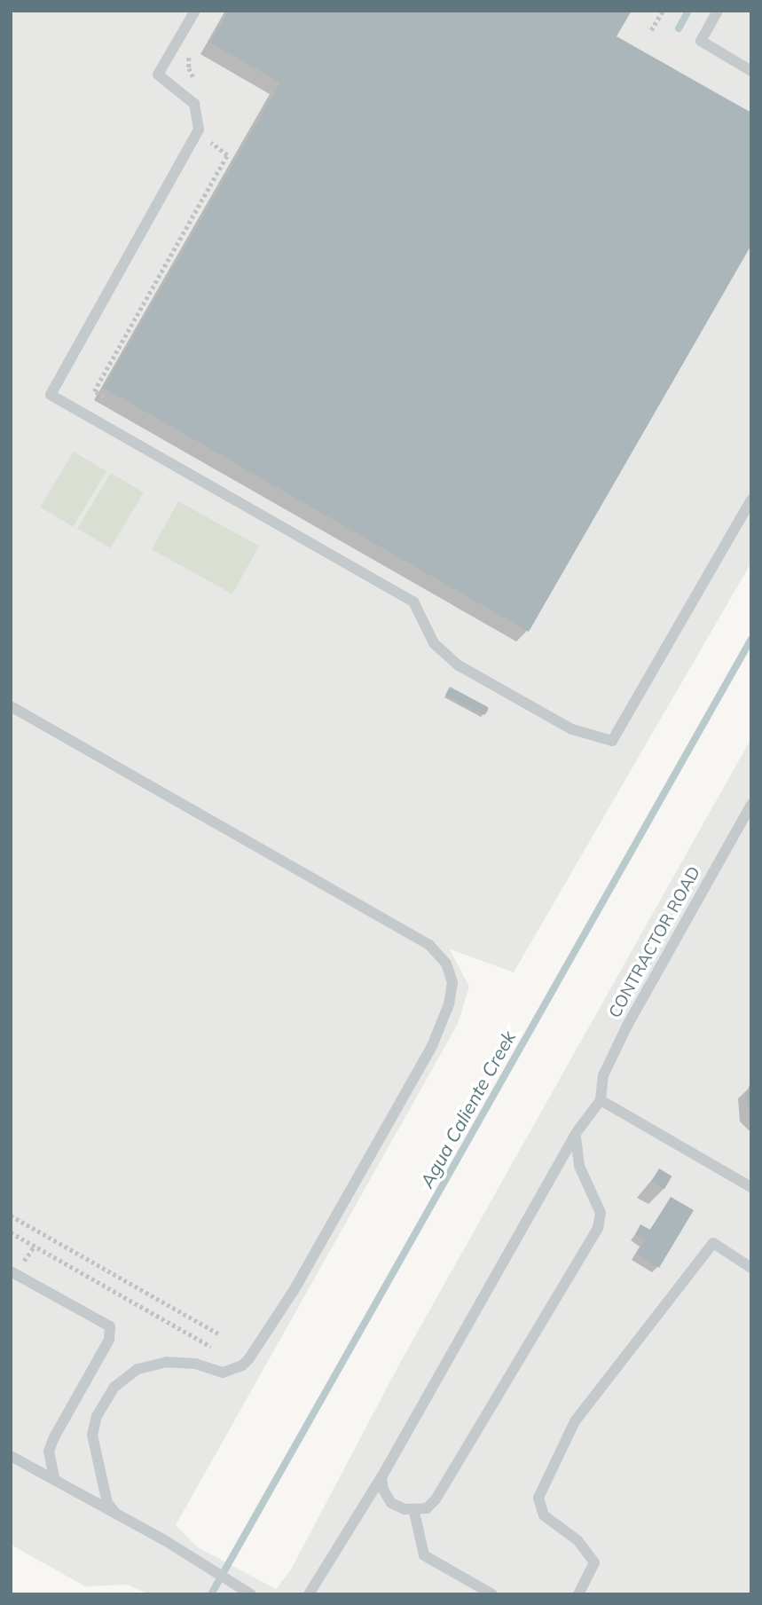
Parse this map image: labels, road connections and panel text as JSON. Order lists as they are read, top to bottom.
{
  "streets": {
    "lane": ["CONTRACTOR ROAD"]
  },
  "water": ["Agua Caliente Creek"]
}
